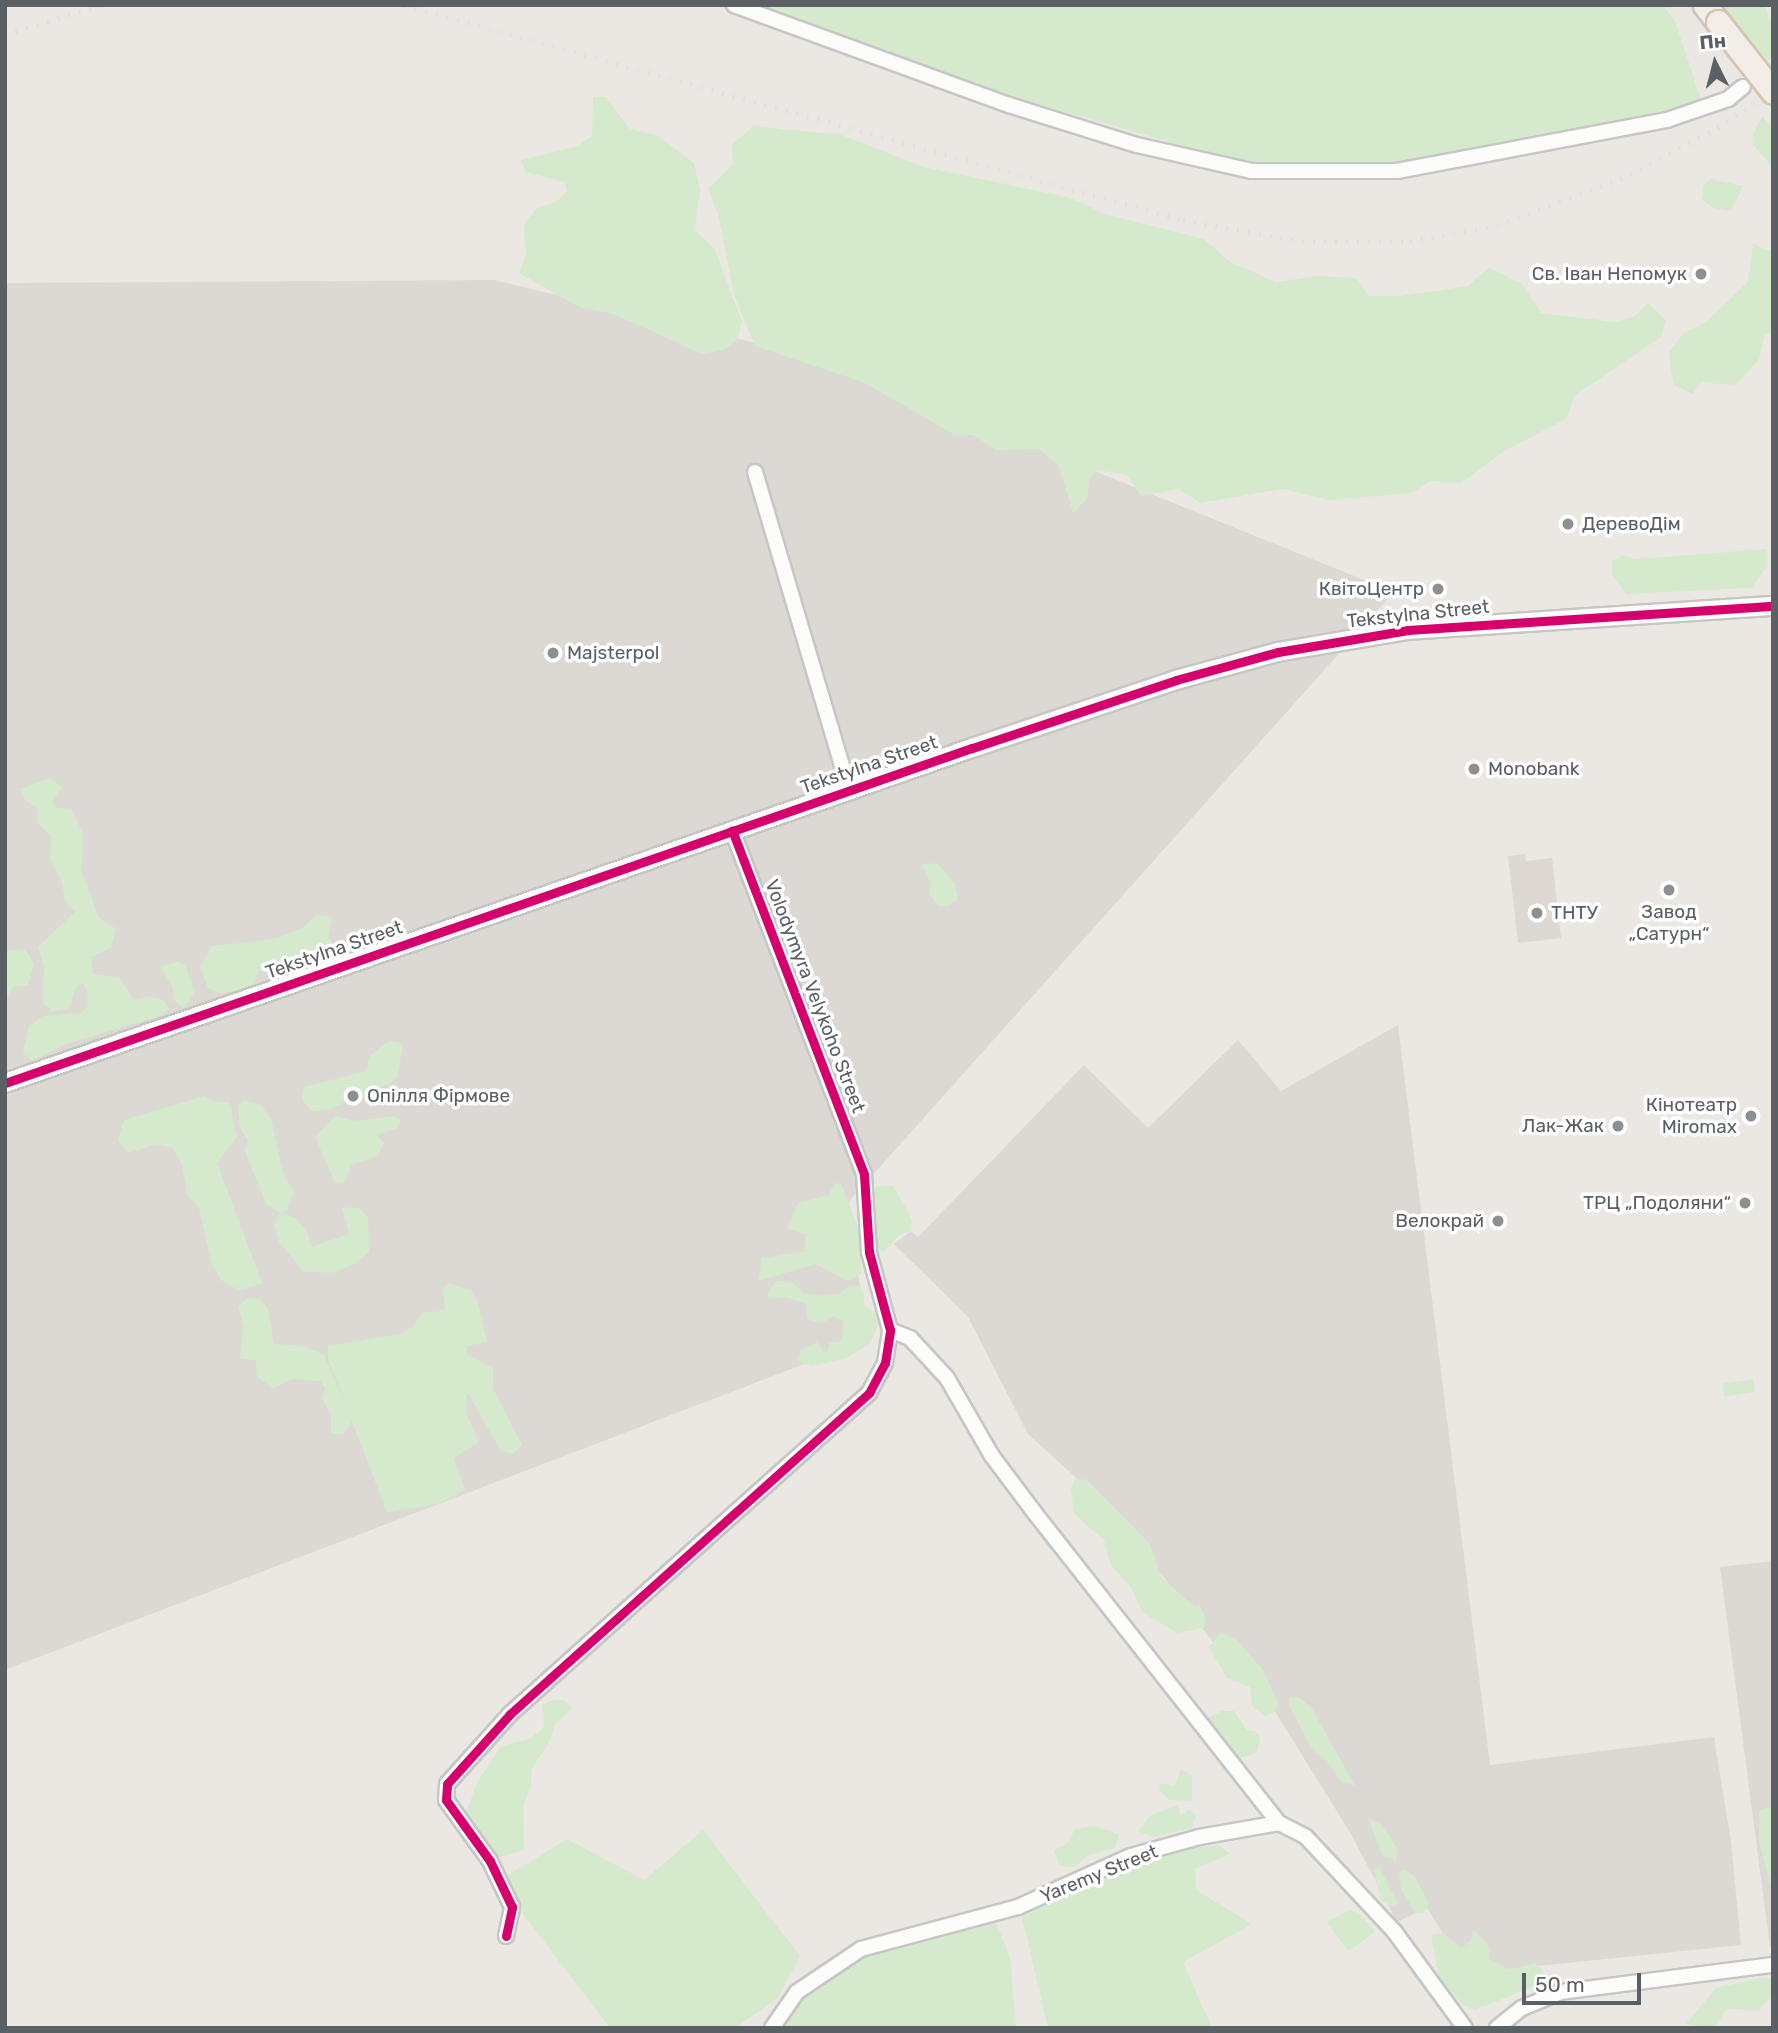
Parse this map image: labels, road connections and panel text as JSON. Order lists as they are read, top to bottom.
{
  "streets": {
    "street": ["Tekstylna Street", "Volodymyra Velykoho Street", "Yaremy Street"]
  },
  "crossings": [
    ["Tekstylna Street", "Volodymyra Velykoho Street"]
  ],
  "places": [
    "Св. Іван Непомук",
    "ДеревоДім",
    "КвітоЦентр",
    "Majsterpol",
    "Monobank",
    "Завод „Сатурн“",
    "ТНТУ",
    "Опілля Фірмове",
    "Кінотеатр Miromax",
    "Лак-Жак",
    "ТРЦ „Подоляни“",
    "Велокрай"
  ],
  "scale_bar": "50 m",
  "north": "top"
}
